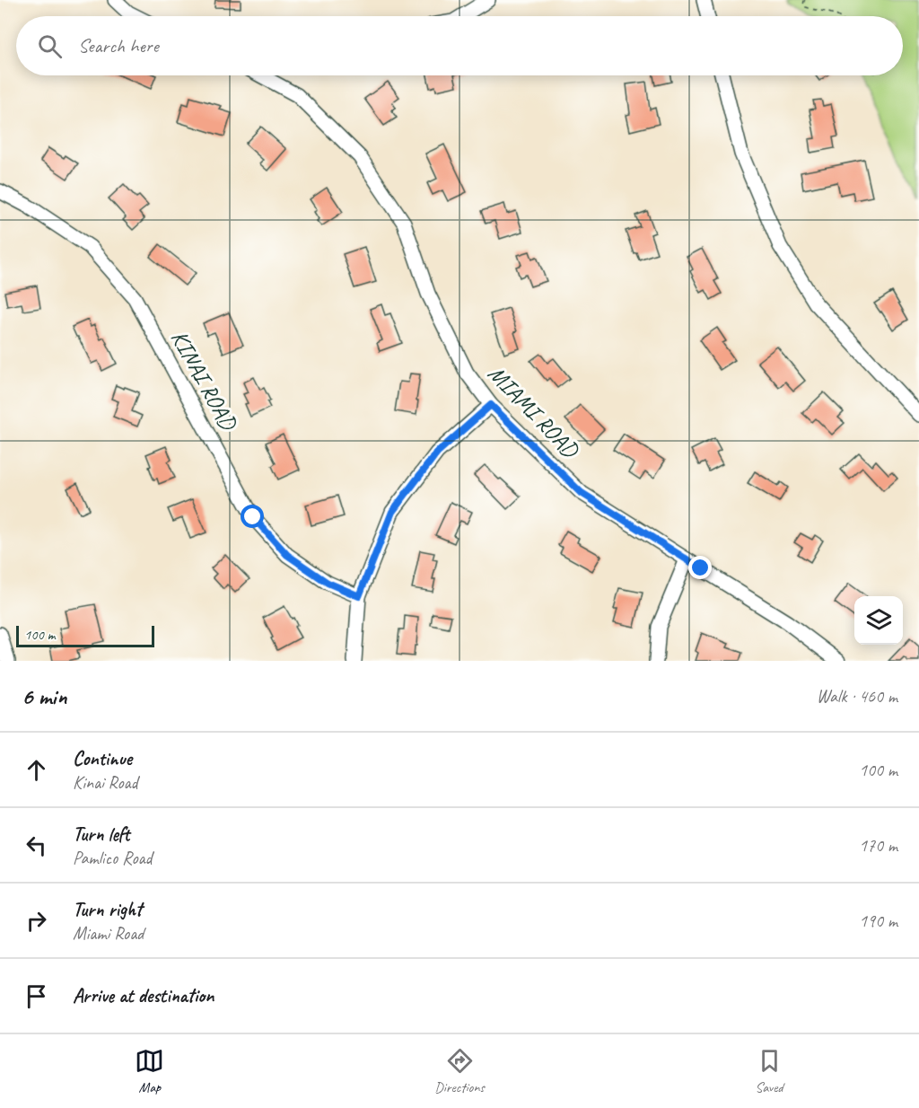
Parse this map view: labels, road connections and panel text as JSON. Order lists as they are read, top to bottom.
{
  "streets": {
    "street": ["KINAI ROAD", "MIAMI ROAD"]
  },
  "scale_bar": "100 m",
  "page": {
    "search": "Search here",
    "scale": "100 m",
    "heading": ["6 min", "Walk · 460 m"],
    "list": [
      ["Continue", "Kinai Road", "100 m"],
      ["Turn left", "Pamlico Road", "170 m"],
      ["Turn right", "Miami Road", "190 m"],
      "Arrive at destination"
    ],
    "nav": ["Map", "Directions", "Saved"]
  }
}
